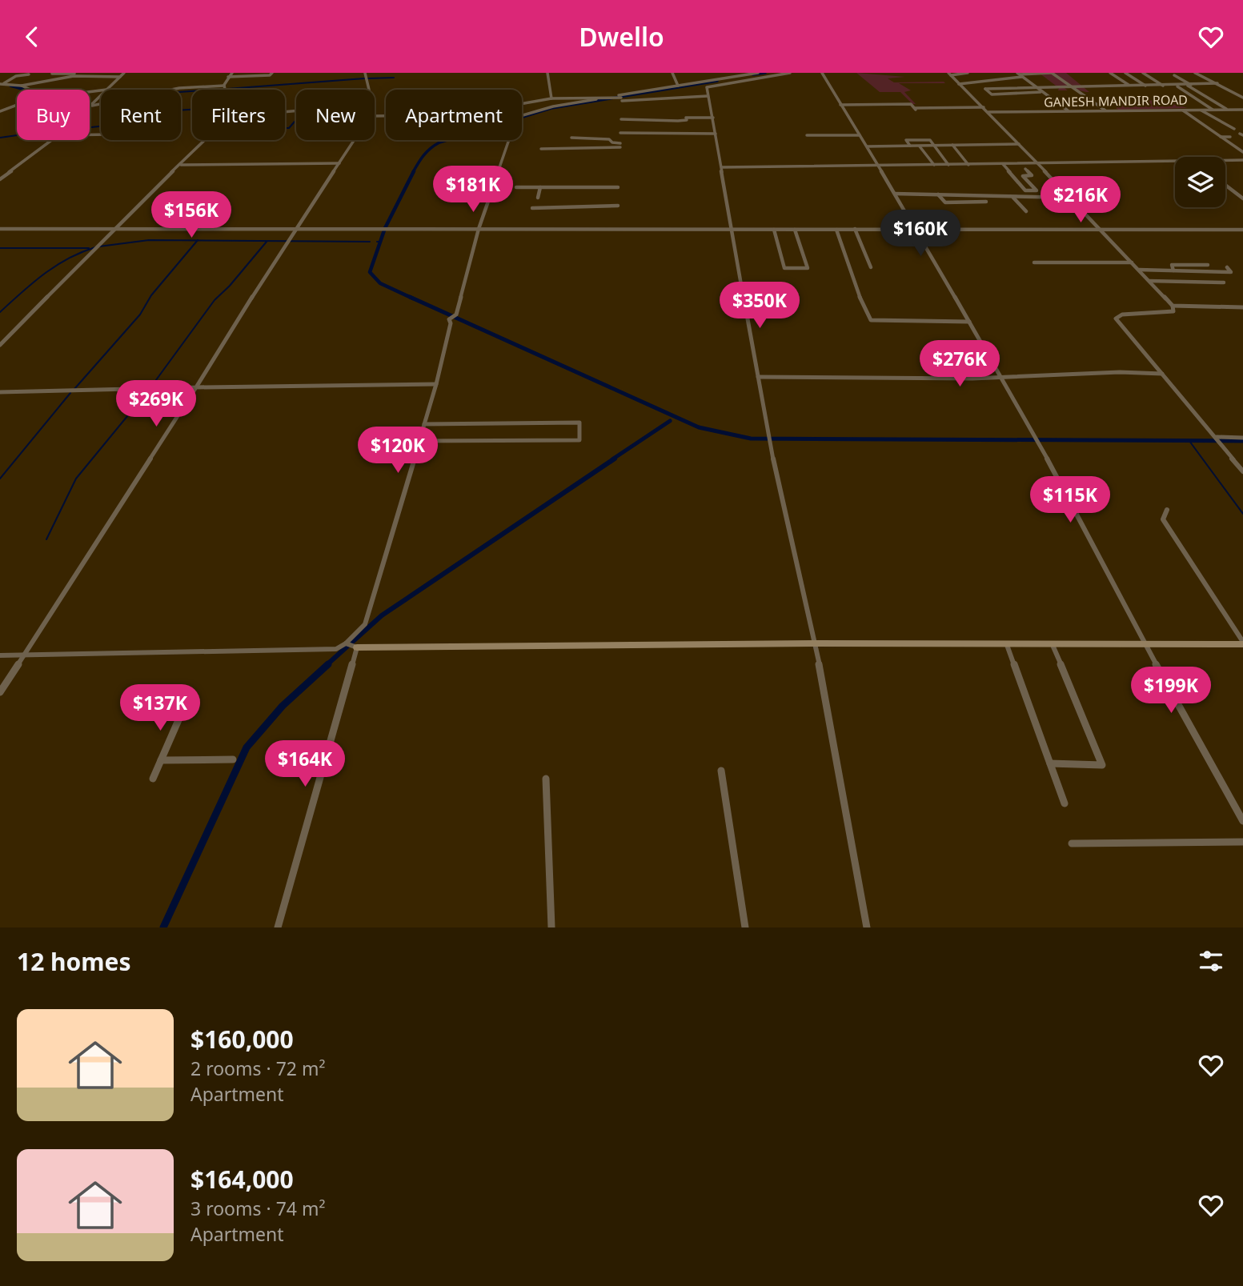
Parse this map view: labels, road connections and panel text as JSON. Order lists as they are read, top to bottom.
{
  "streets": {
    "street": ["GANESH MANDIR ROAD"]
  },
  "page": {
    "header": "Dwello",
    "chip": [
      "Buy",
      "Rent",
      "Filters",
      "New",
      "Apartment"
    ],
    "price": [
      "$181K",
      "$216K",
      "$156K",
      "$160K",
      "$350K",
      "$276K",
      "$269K",
      "$120K",
      "$115K",
      "$199K",
      "$137K",
      "$164K"
    ],
    "heading": "12 homes",
    "list": [
      {
        "name": "$160,000",
        "note": "2 rooms · 72 m² · Apartment"
      },
      {
        "name": "$164,000",
        "note": "3 rooms · 74 m² · Apartment"
      }
    ]
  }
}
